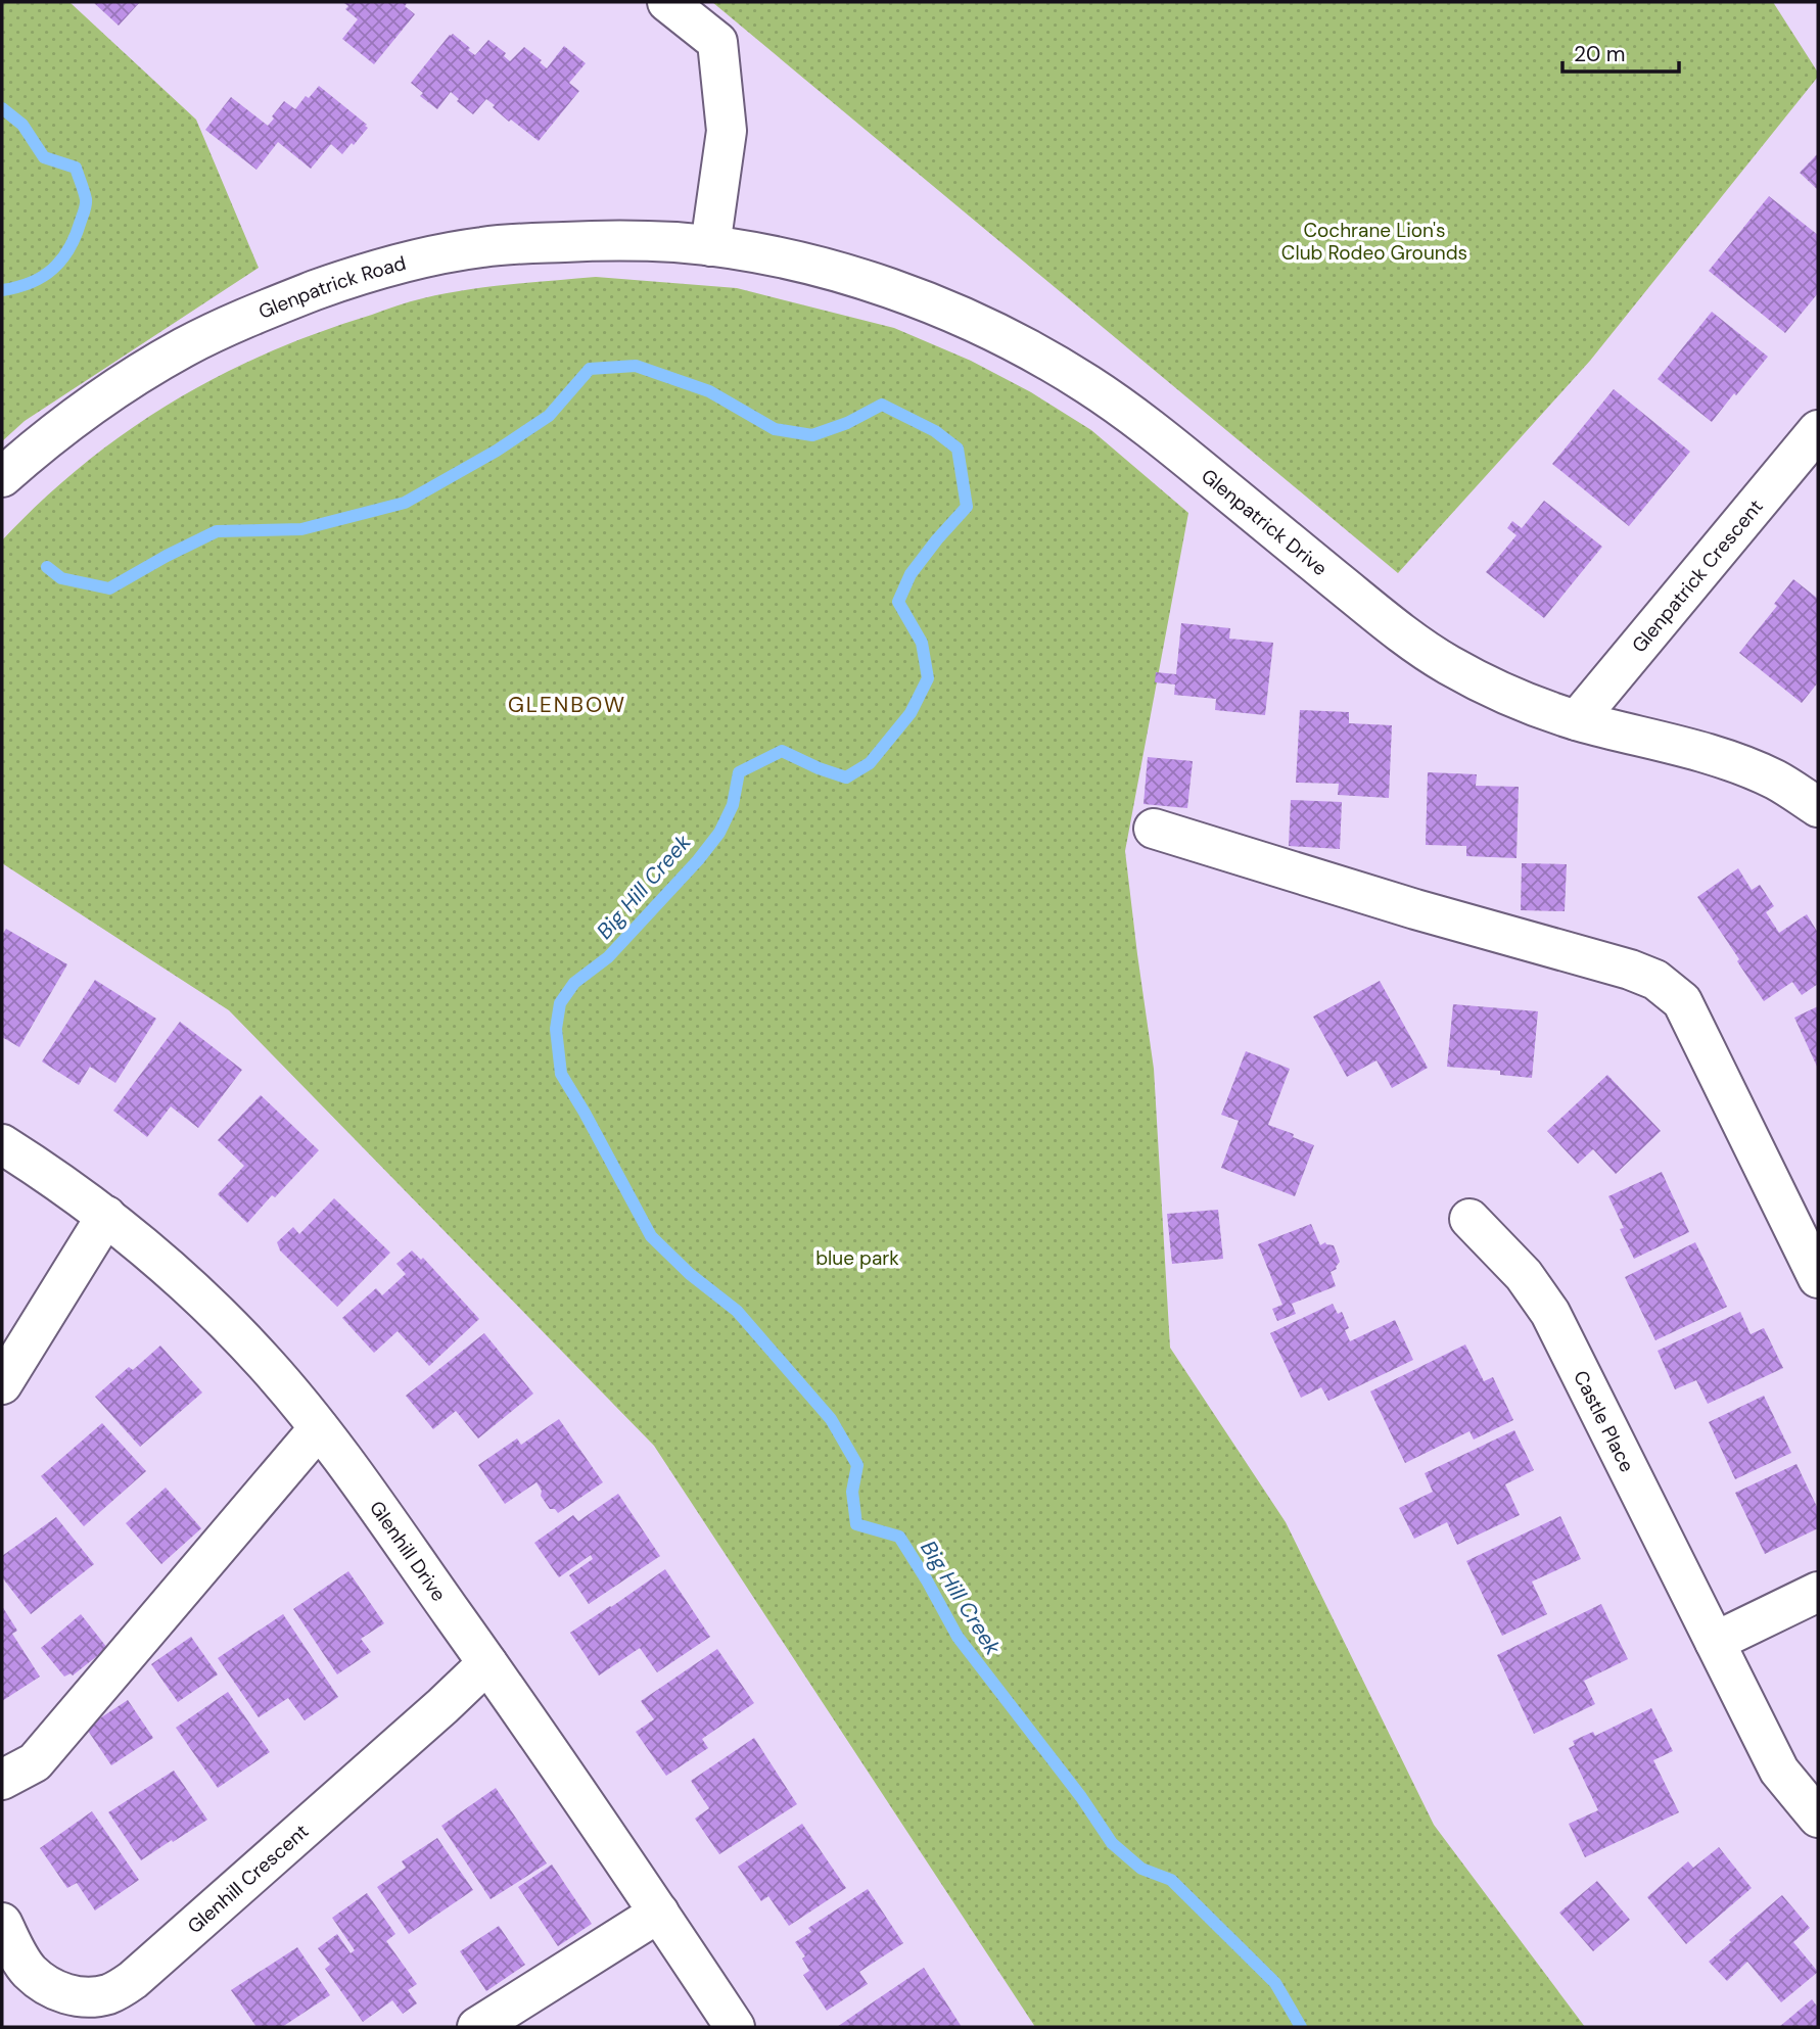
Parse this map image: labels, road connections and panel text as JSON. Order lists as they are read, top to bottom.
{
  "streets": {
    "street": [
      "Glenpatrick Road",
      "Glenpatrick Drive",
      "Glenpatrick Crescent",
      "Castle Place",
      "Glenhill Drive",
      "Glenhill Crescent"
    ]
  },
  "crossings": [
    ["Glenpatrick Road", "Glenpatrick Drive"],
    ["Glenpatrick Drive", "Glenpatrick Crescent"],
    ["Glenhill Drive", "Glenhill Crescent"]
  ],
  "districts": ["GLENBOW"],
  "water": ["Big Hill Creek"],
  "parks": ["Cochrane Lion's Club Rodeo Grounds", "blue park"],
  "scale_bar": "20 m"
}
